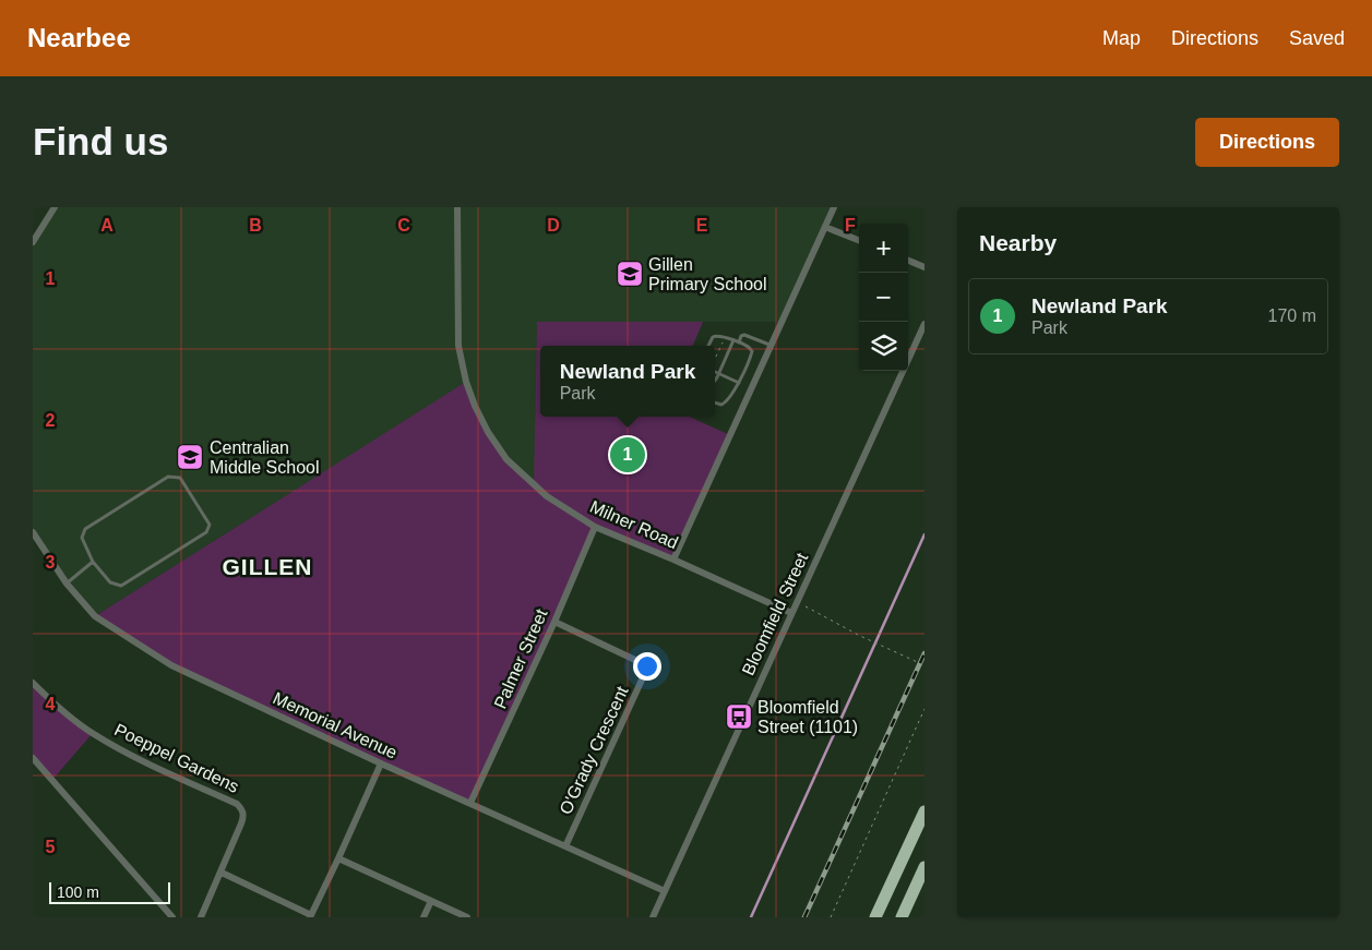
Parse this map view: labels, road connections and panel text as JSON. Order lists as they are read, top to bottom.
{
  "streets": {
    "street": [
      "Milner Road",
      "Bloomfield Street",
      "Palmer Street",
      "Memorial Avenue",
      "O'Grady Crescent",
      "Poeppel Gardens"
    ]
  },
  "crossings": [
    ["Milner Road", "Bloomfield Street"],
    ["Milner Road", "Palmer Street"],
    ["Bloomfield Street", "Memorial Avenue"],
    ["Palmer Street", "Memorial Avenue"],
    ["Palmer Street", "O'Grady Crescent"],
    ["Memorial Avenue", "O'Grady Crescent"]
  ],
  "districts": ["GILLEN"],
  "places": {
    "school or university": ["Gillen Primary School", "Centralian Middle School"],
    "bus stop": ["Bloomfield Street (1101)"]
  },
  "scale_bar": "100 m",
  "page": {
    "header": "Nearbee",
    "nav": ["Map", "Directions", "Saved"],
    "buttons": "Directions",
    "title": "Find us",
    "heading": "Nearby",
    "map_buttons": ["+", "−"],
    "list": [
      {
        "mark": "1",
        "name": "Newland Park",
        "note": "Park",
        "value": "170 m"
      }
    ],
    "popup": ["Newland Park", "Park"],
    "pins": "1",
    "scale": "100 m"
  },
  "grid": {
    "columns": [
      "A",
      "B",
      "C",
      "D",
      "E",
      "F"
    ],
    "rows": [
      "1",
      "2",
      "3",
      "4",
      "5"
    ]
  }
}
